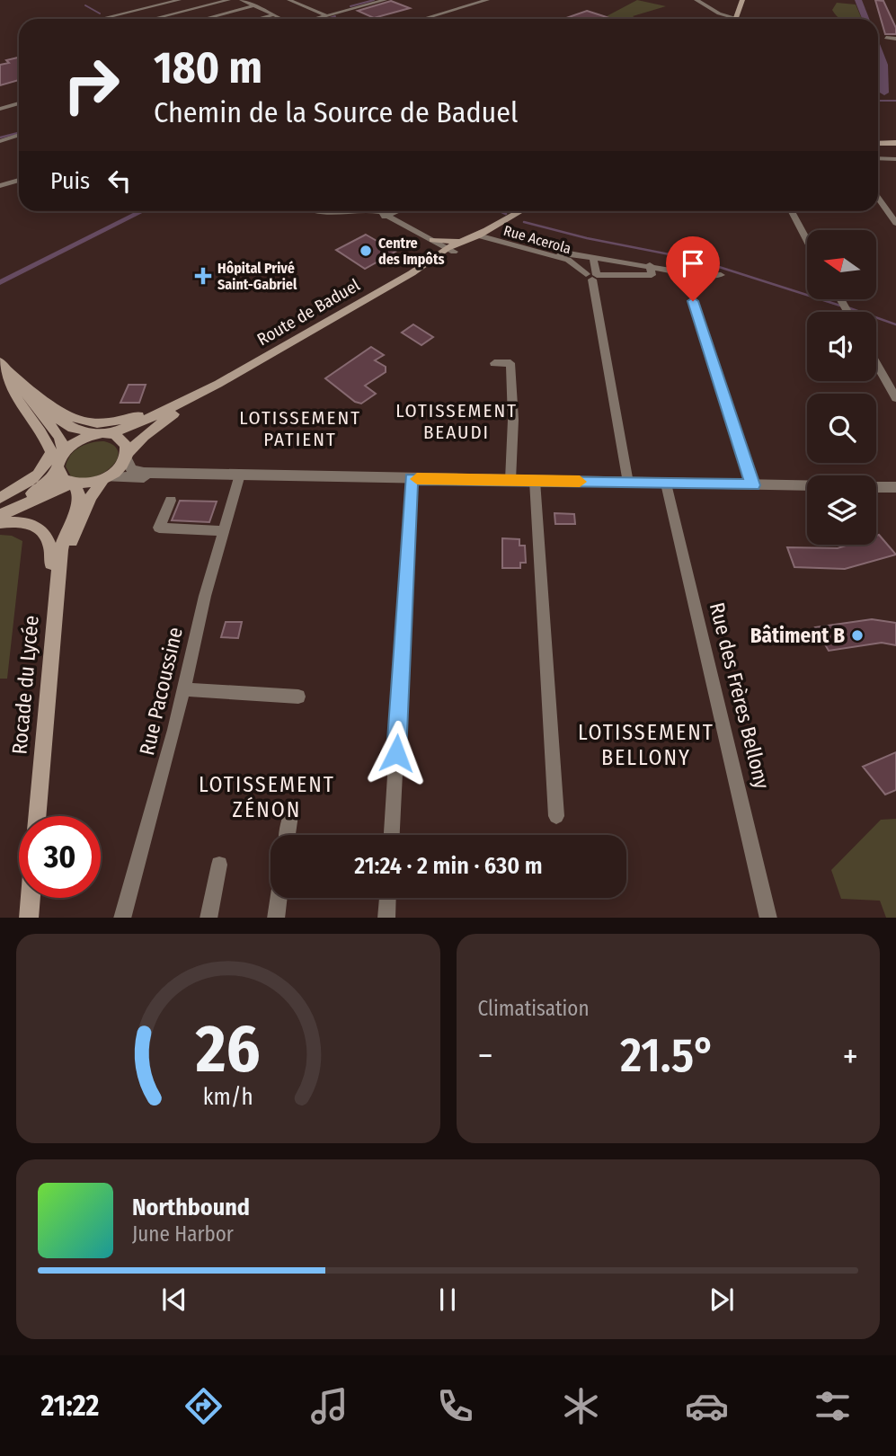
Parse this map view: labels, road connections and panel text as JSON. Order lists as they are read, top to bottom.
{
  "streets": {
    "main road": ["Route de Baduel", "Rocade du Lycée"],
    "street": ["Rue Acerola", "Rue Pacoussine", "Rue des Frères Bellony"]
  },
  "crossings": [
    ["Rue Acerola", "Route de Baduel"],
    ["Route de Baduel", "Rocade du Lycée"]
  ],
  "districts": [
    "LOTISSEMENT BEAUDI",
    "LOTISSEMENT PATIENT",
    "LOTISSEMENT BELLONY",
    "LOTISSEMENT ZÉNON"
  ],
  "places": {
    "other": ["Centre des Impôts", "Bâtiment B"],
    "health": ["Hôpital Privé Saint-Gabriel"]
  },
  "north": "left",
  "page": {
    "turn": ["180 m", "Chemin de la Source de Baduel"],
    "then": "Puis",
    "limit": "30",
    "trip": "21:24 · 2 min · 630 m",
    "tile": "Climatisation",
    "heat": ["−", "21.5°", "+"],
    "song": ["Northbound", "June Harbor"],
    "tabs": "21:22",
    "gauge": ["26", "km/h"]
  }
}
